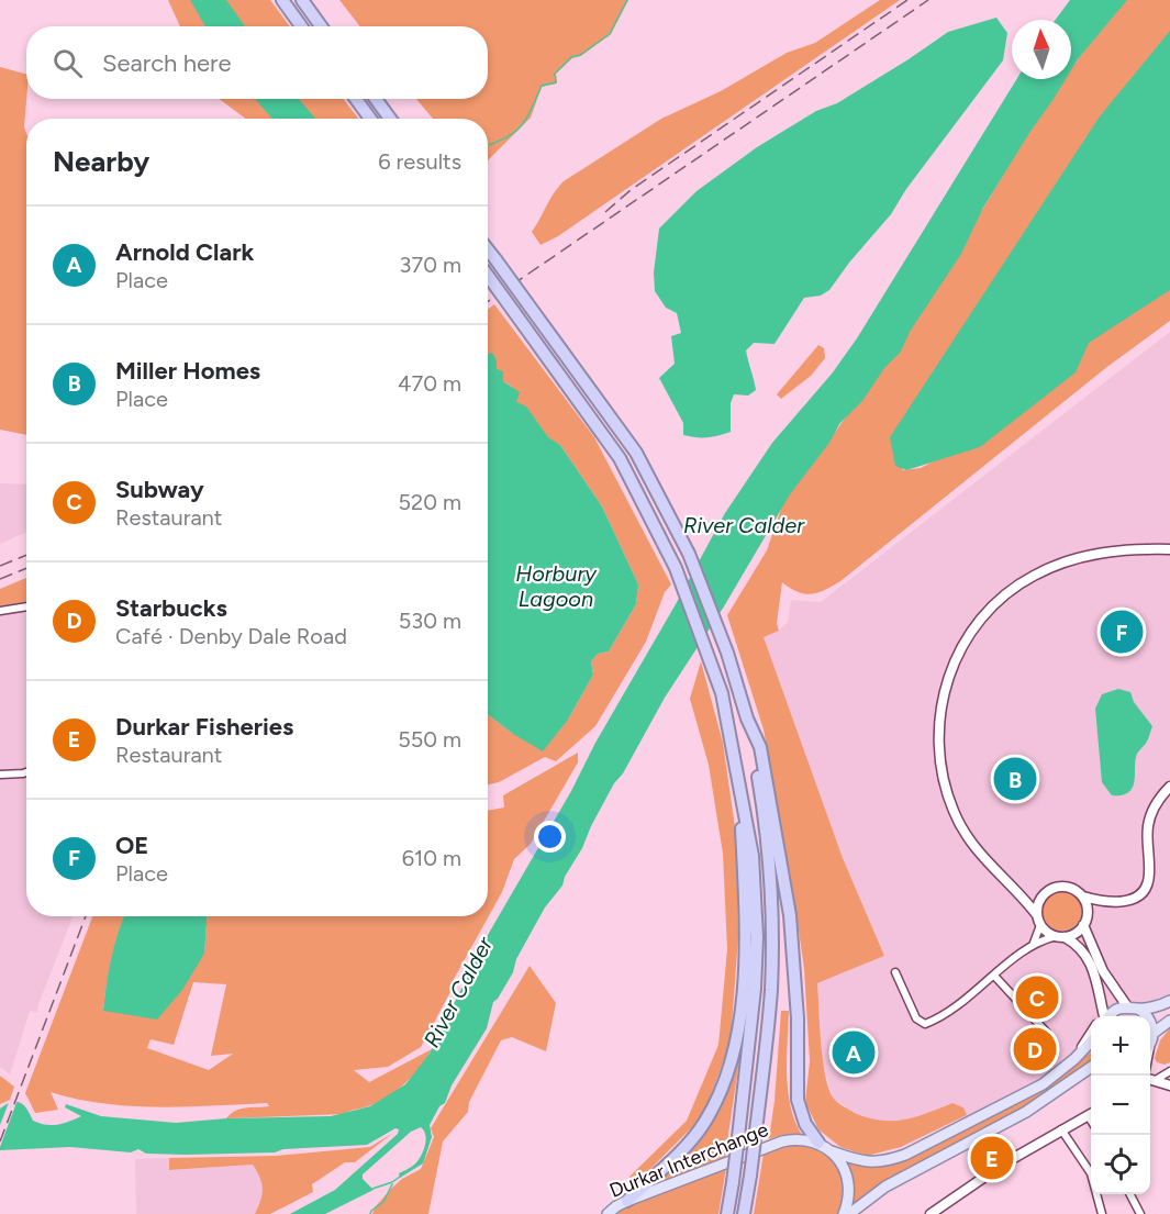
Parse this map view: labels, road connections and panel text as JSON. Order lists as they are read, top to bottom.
{
  "streets": {
    "main road": ["Durkar Interchange"]
  },
  "water": ["River Calder", "Horbury Lagoon"],
  "north": "top",
  "page": {
    "search": "Search here",
    "heading": ["Nearby", "6 results"],
    "list": [
      {
        "mark": "A",
        "name": "Arnold Clark",
        "note": "Place",
        "value": "370 m"
      },
      {
        "mark": "B",
        "name": "Miller Homes",
        "note": "Place",
        "value": "470 m"
      },
      {
        "mark": "C",
        "name": "Subway",
        "note": "Restaurant",
        "value": "520 m"
      },
      {
        "mark": "D",
        "name": "Starbucks",
        "note": "Café · Denby Dale Road",
        "value": "530 m"
      },
      {
        "mark": "E",
        "name": "Durkar Fisheries",
        "note": "Restaurant",
        "value": "550 m"
      },
      {
        "mark": "F",
        "name": "OE",
        "note": "Place",
        "value": "610 m"
      }
    ],
    "pins": [
      "F",
      "B",
      "C",
      "D",
      "A",
      "E"
    ],
    "map_buttons": ["+", "−"]
  }
}
